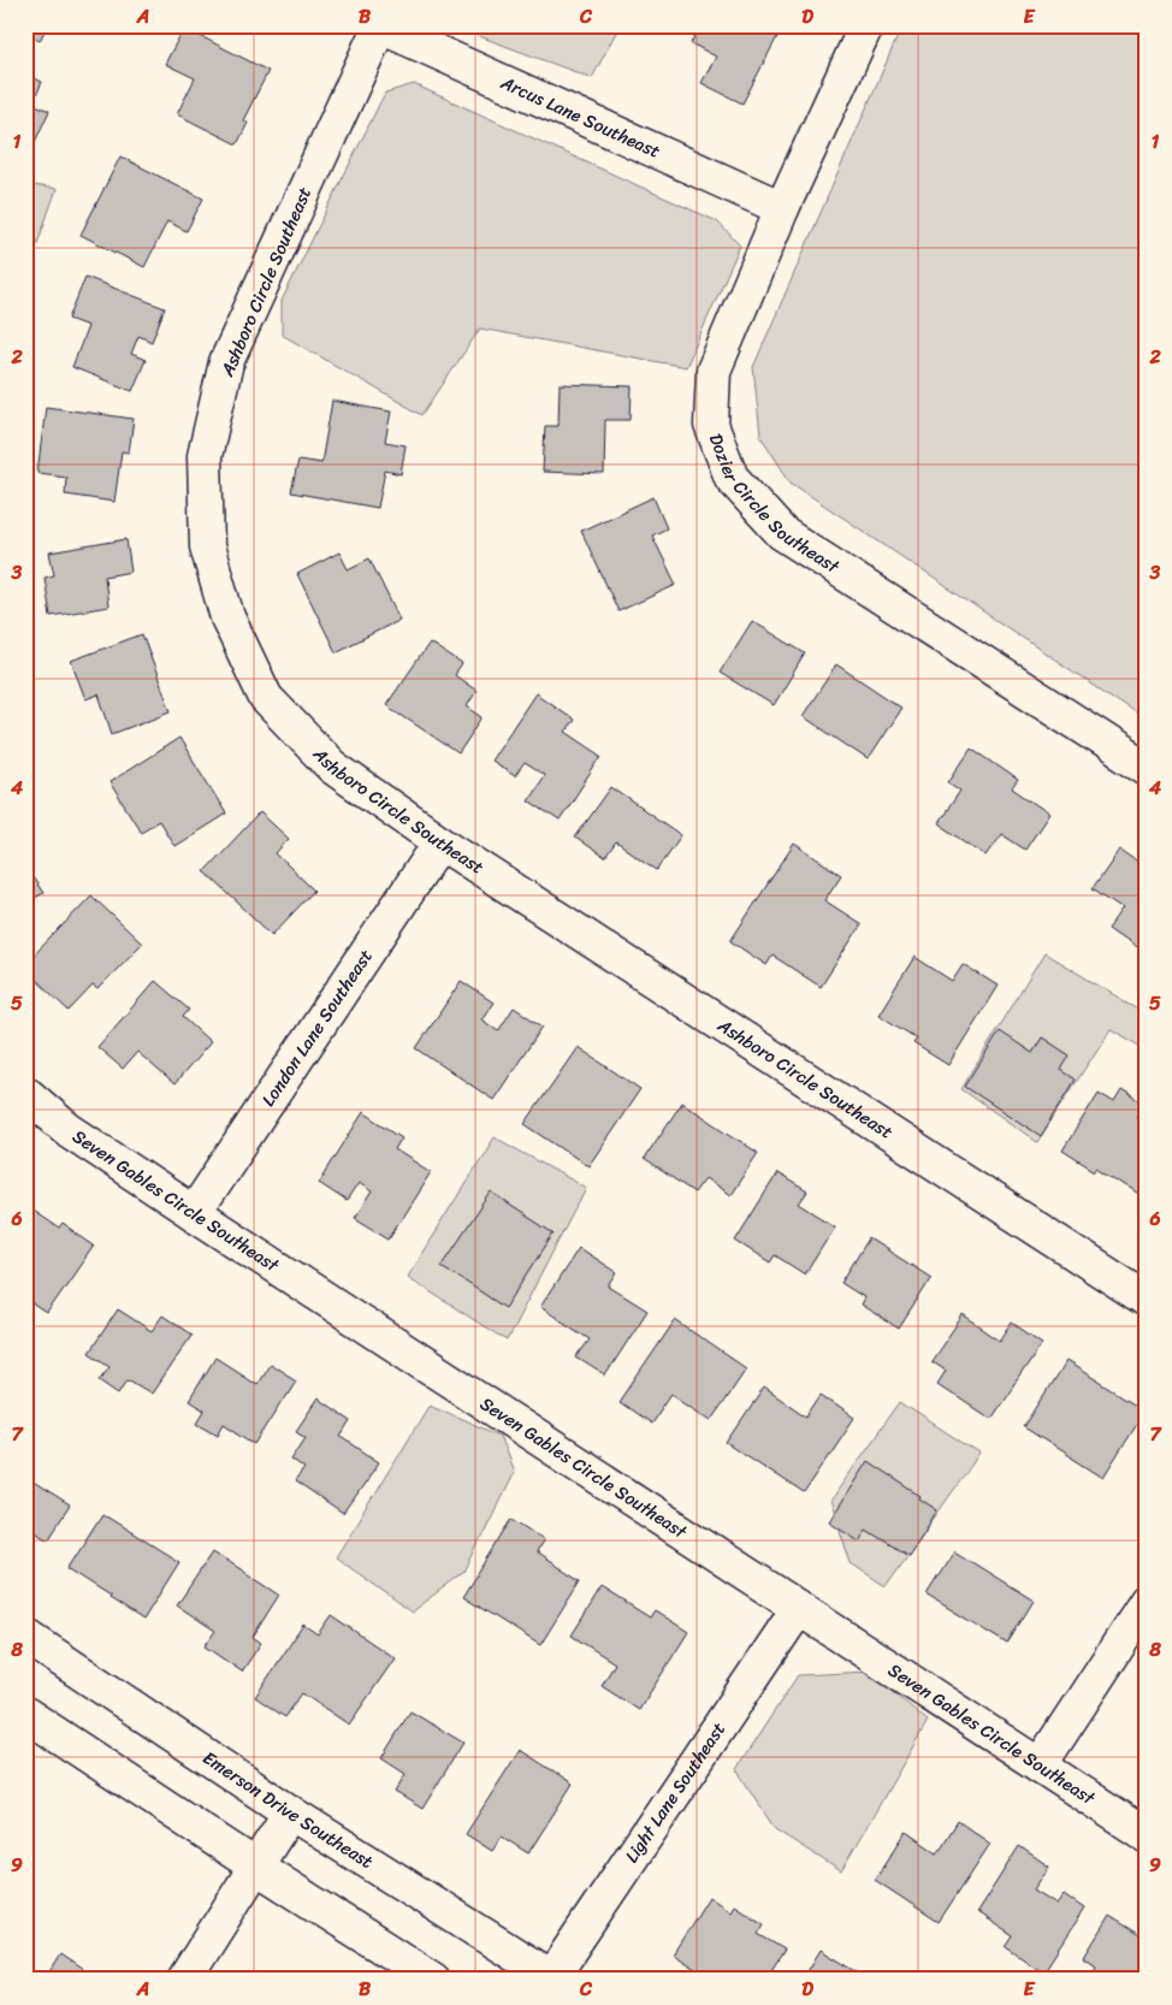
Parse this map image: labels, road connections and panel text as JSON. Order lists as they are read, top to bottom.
{
  "streets": {
    "street": [
      "Arcus Lane Southeast",
      "Ashboro Circle Southeast",
      "Dozier Circle Southeast",
      "London Lane Southeast",
      "Seven Gables Circle Southeast",
      "Light Lane Southeast",
      "Emerson Drive Southeast"
    ]
  },
  "crossings": [
    ["Arcus Lane Southeast", "Ashboro Circle Southeast"],
    ["Arcus Lane Southeast", "Dozier Circle Southeast"],
    ["Ashboro Circle Southeast", "London Lane Southeast"],
    ["London Lane Southeast", "Seven Gables Circle Southeast"],
    ["Seven Gables Circle Southeast", "Light Lane Southeast"],
    ["Light Lane Southeast", "Emerson Drive Southeast"]
  ],
  "grid": {
    "columns": [
      "A",
      "B",
      "C",
      "D",
      "E"
    ],
    "rows": [
      "1",
      "2",
      "3",
      "4",
      "5",
      "6",
      "7",
      "8",
      "9"
    ]
  }
}
